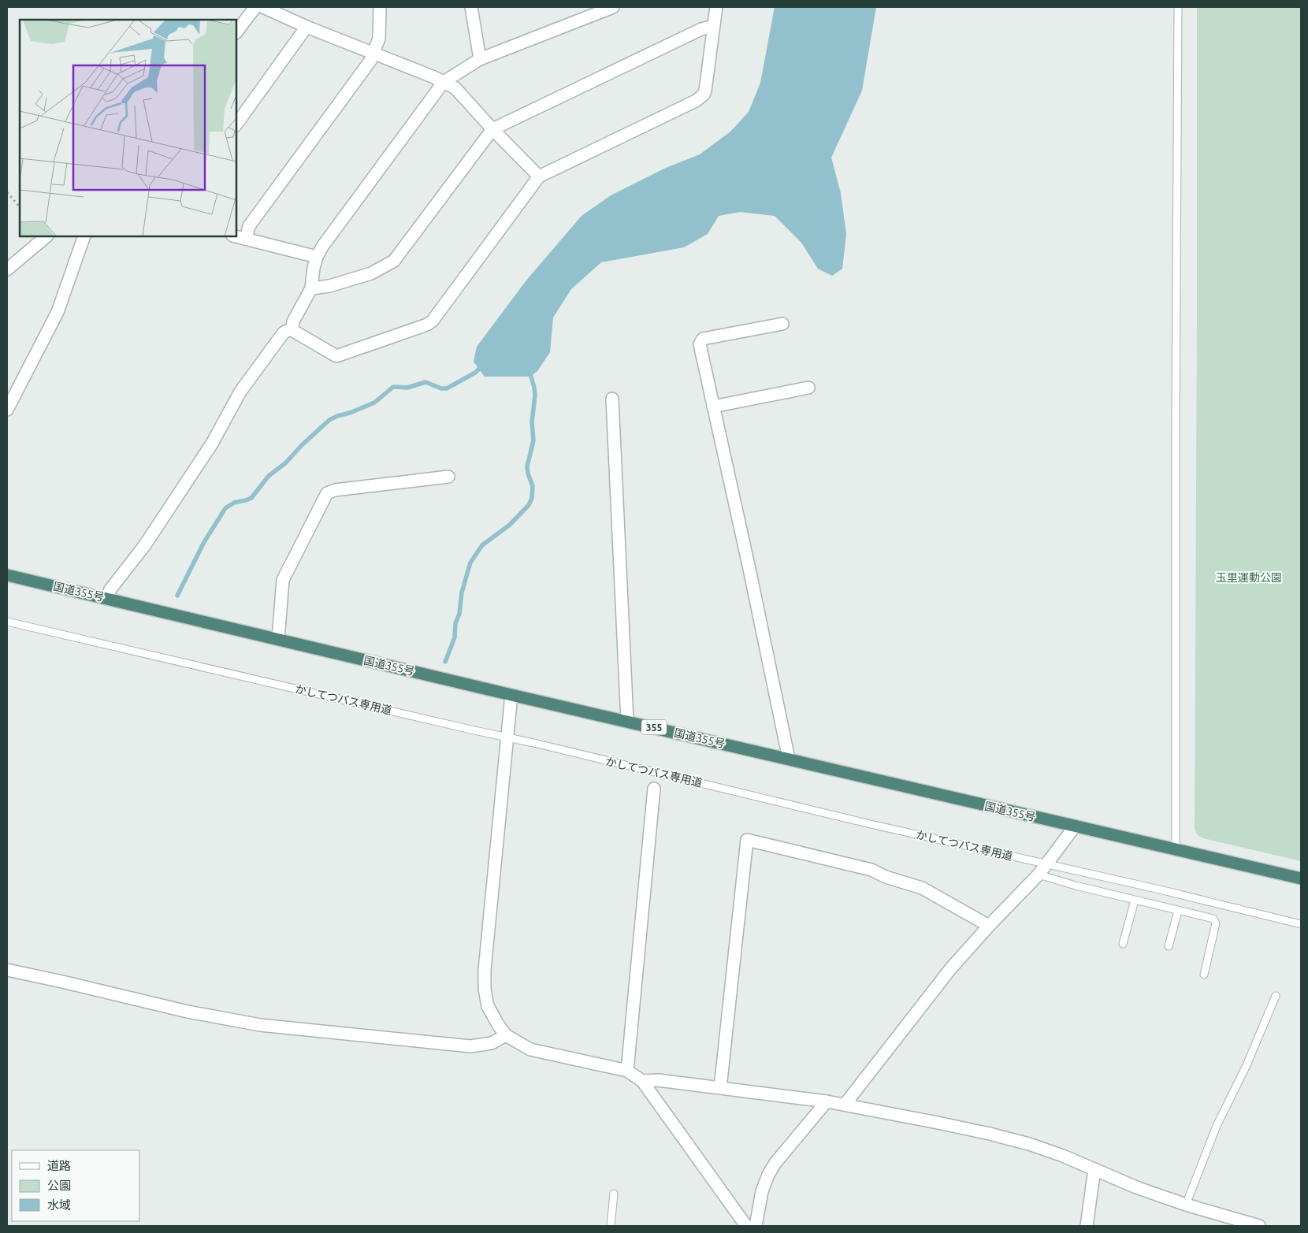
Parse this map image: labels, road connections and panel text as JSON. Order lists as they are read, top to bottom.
{
  "streets": {
    "highway": ["国道355号", "355"],
    "lane": ["かしてつバス専用道"]
  },
  "parks": ["玉里運動公園"],
  "legend": ["道路", "公園", "水域"]
}
